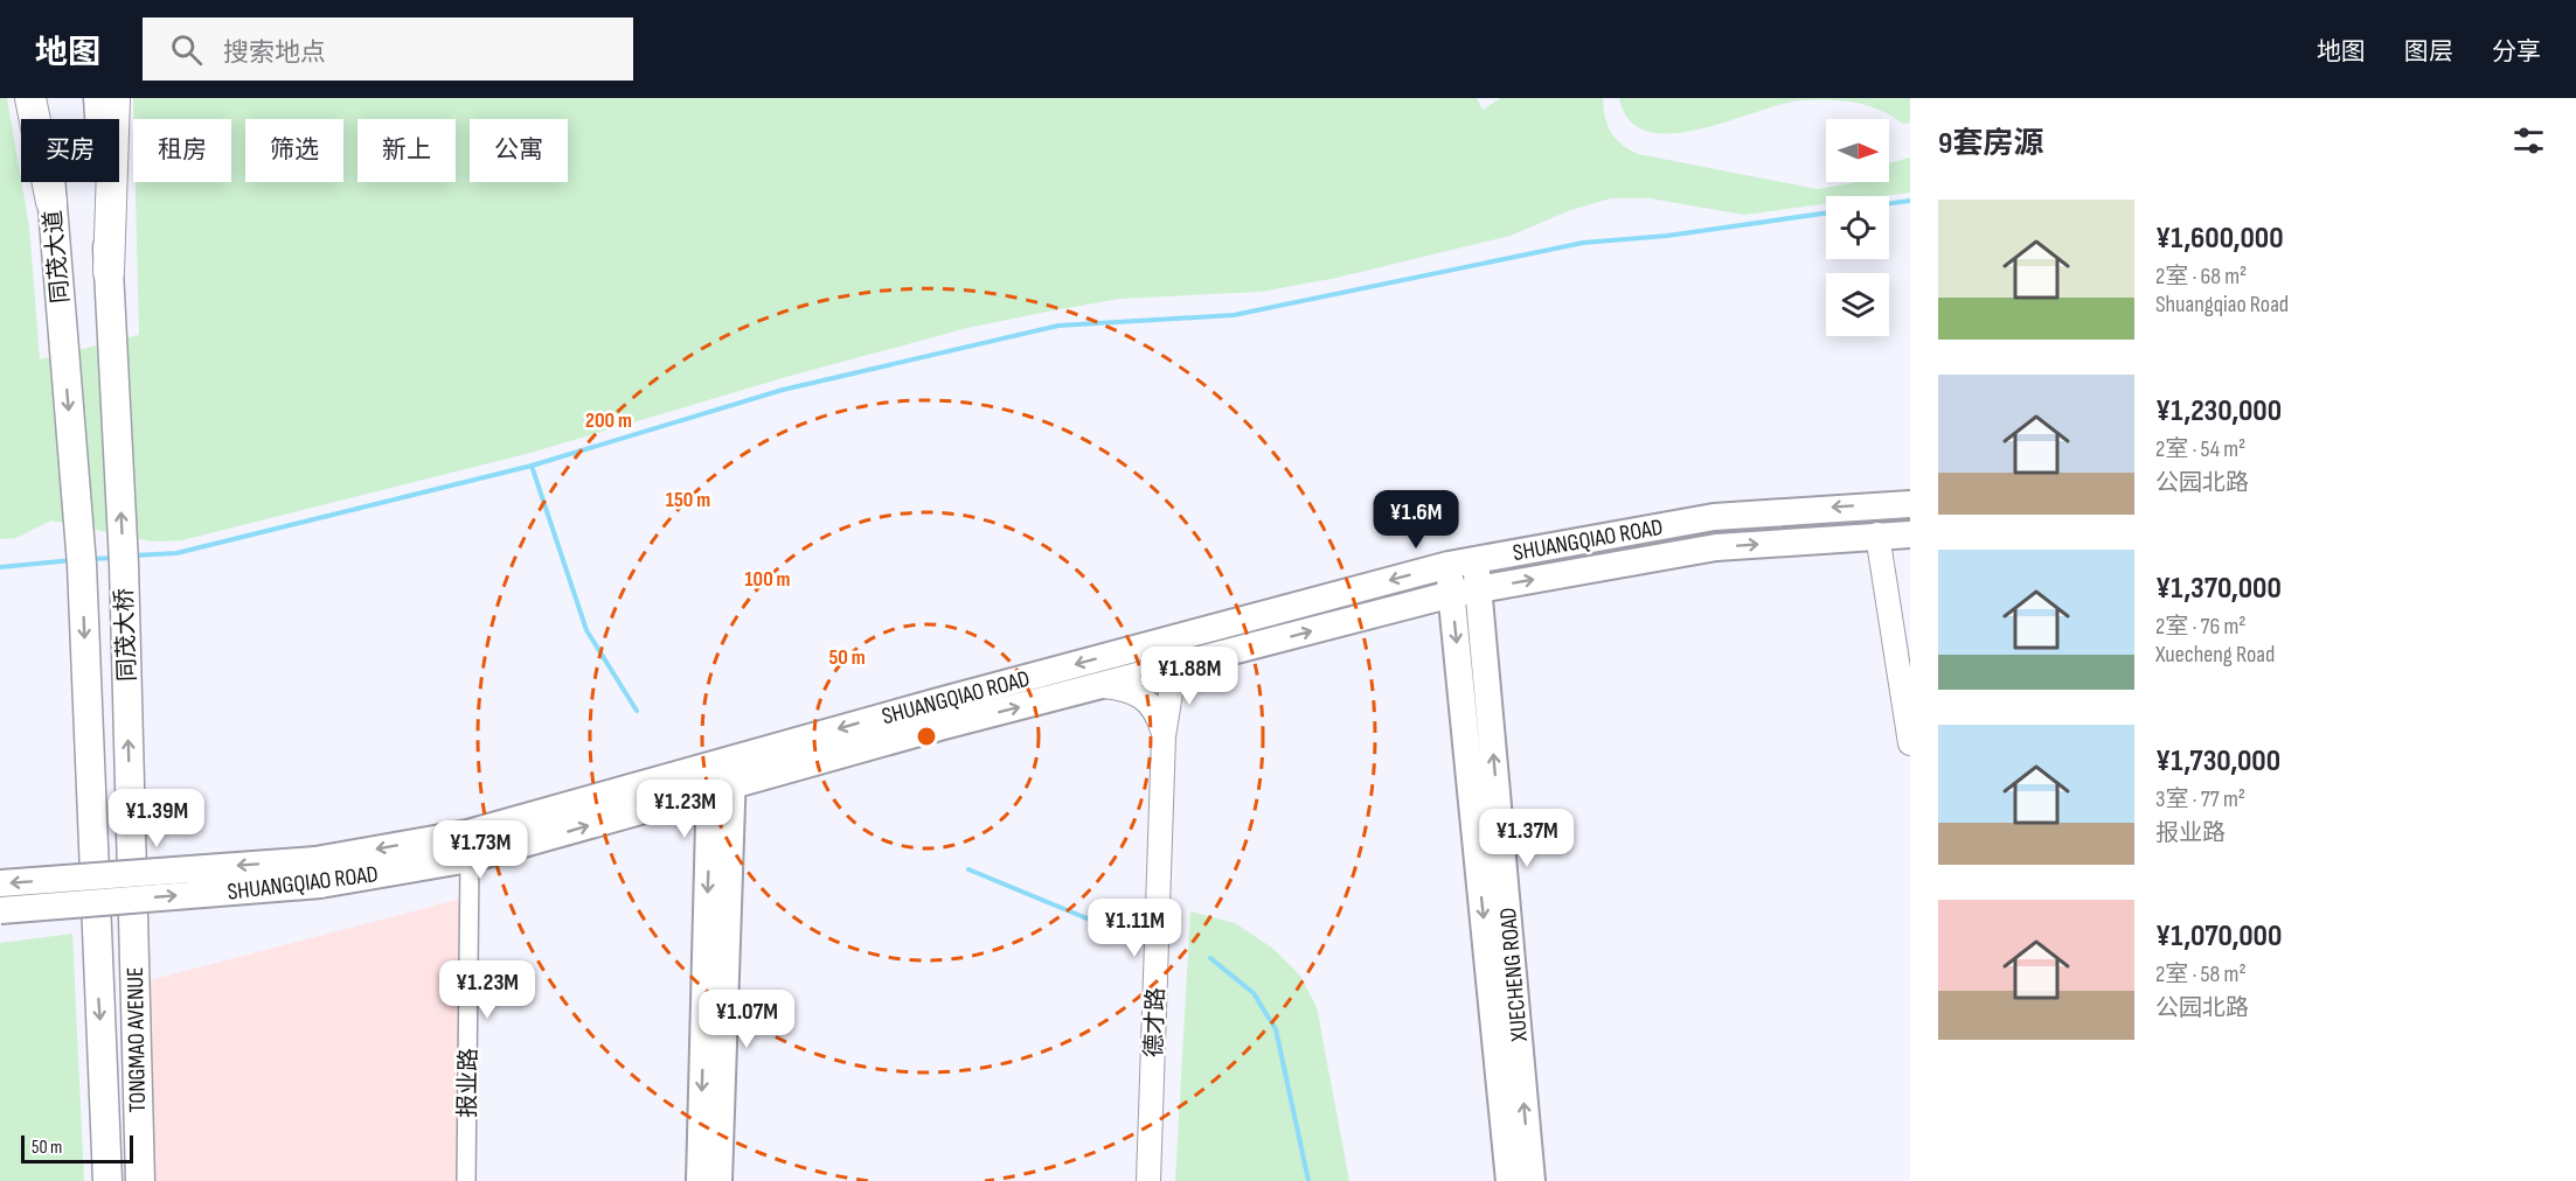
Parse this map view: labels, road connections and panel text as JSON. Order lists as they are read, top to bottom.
{
  "streets": {
    "main road": [
      "同茂大道",
      "SHUANGQIAO ROAD",
      "同茂大桥",
      "XUECHENG ROAD",
      "TONGMAO AVENUE"
    ],
    "street": ["德才路", "报业路"]
  },
  "crossings": [
    ["同茂大道", "同茂大桥"],
    ["SHUANGQIAO ROAD", "XUECHENG ROAD"],
    ["SHUANGQIAO ROAD", "德才路"],
    ["SHUANGQIAO ROAD", "报业路"],
    ["同茂大桥", "TONGMAO AVENUE"]
  ],
  "scale_bar": "50 m",
  "north": "right",
  "page": {
    "header": "地图",
    "search": "搜索地点",
    "nav": ["地图", "图层", "分享"],
    "heading": "9套房源",
    "chip": [
      "买房",
      "租房",
      "筛选",
      "新上",
      "公寓"
    ],
    "list": [
      {
        "name": "¥1,600,000",
        "note": "2室 · 68 m² · Shuangqiao Road"
      },
      {
        "name": "¥1,230,000",
        "note": "2室 · 54 m² · 公园北路"
      },
      {
        "name": "¥1,370,000",
        "note": "2室 · 76 m² · Xuecheng Road"
      },
      {
        "name": "¥1,730,000",
        "note": "3室 · 77 m² · 报业路"
      },
      {
        "name": "¥1,070,000",
        "note": "2室 · 58 m² · 公园北路"
      }
    ],
    "price": [
      "¥1.6M",
      "¥1.88M",
      "¥1.23M",
      "¥1.39M",
      "¥1.37M",
      "¥1.73M",
      "¥1.11M",
      "¥1.23M",
      "¥1.07M"
    ],
    "scale": "50 m"
  },
  "rings": [
    "200 m",
    "150 m",
    "100 m",
    "50 m"
  ]
}
